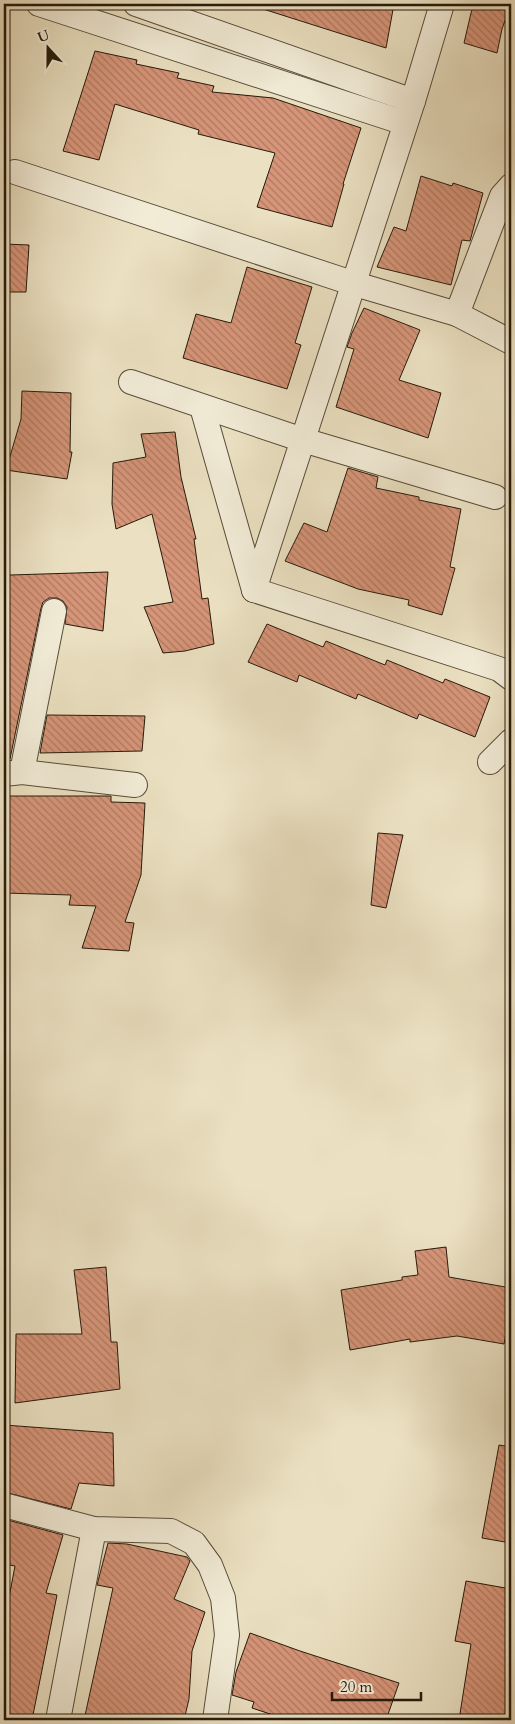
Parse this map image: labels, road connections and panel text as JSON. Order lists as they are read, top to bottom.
{
  "scale_bar": "20 m",
  "north": "top"
}
